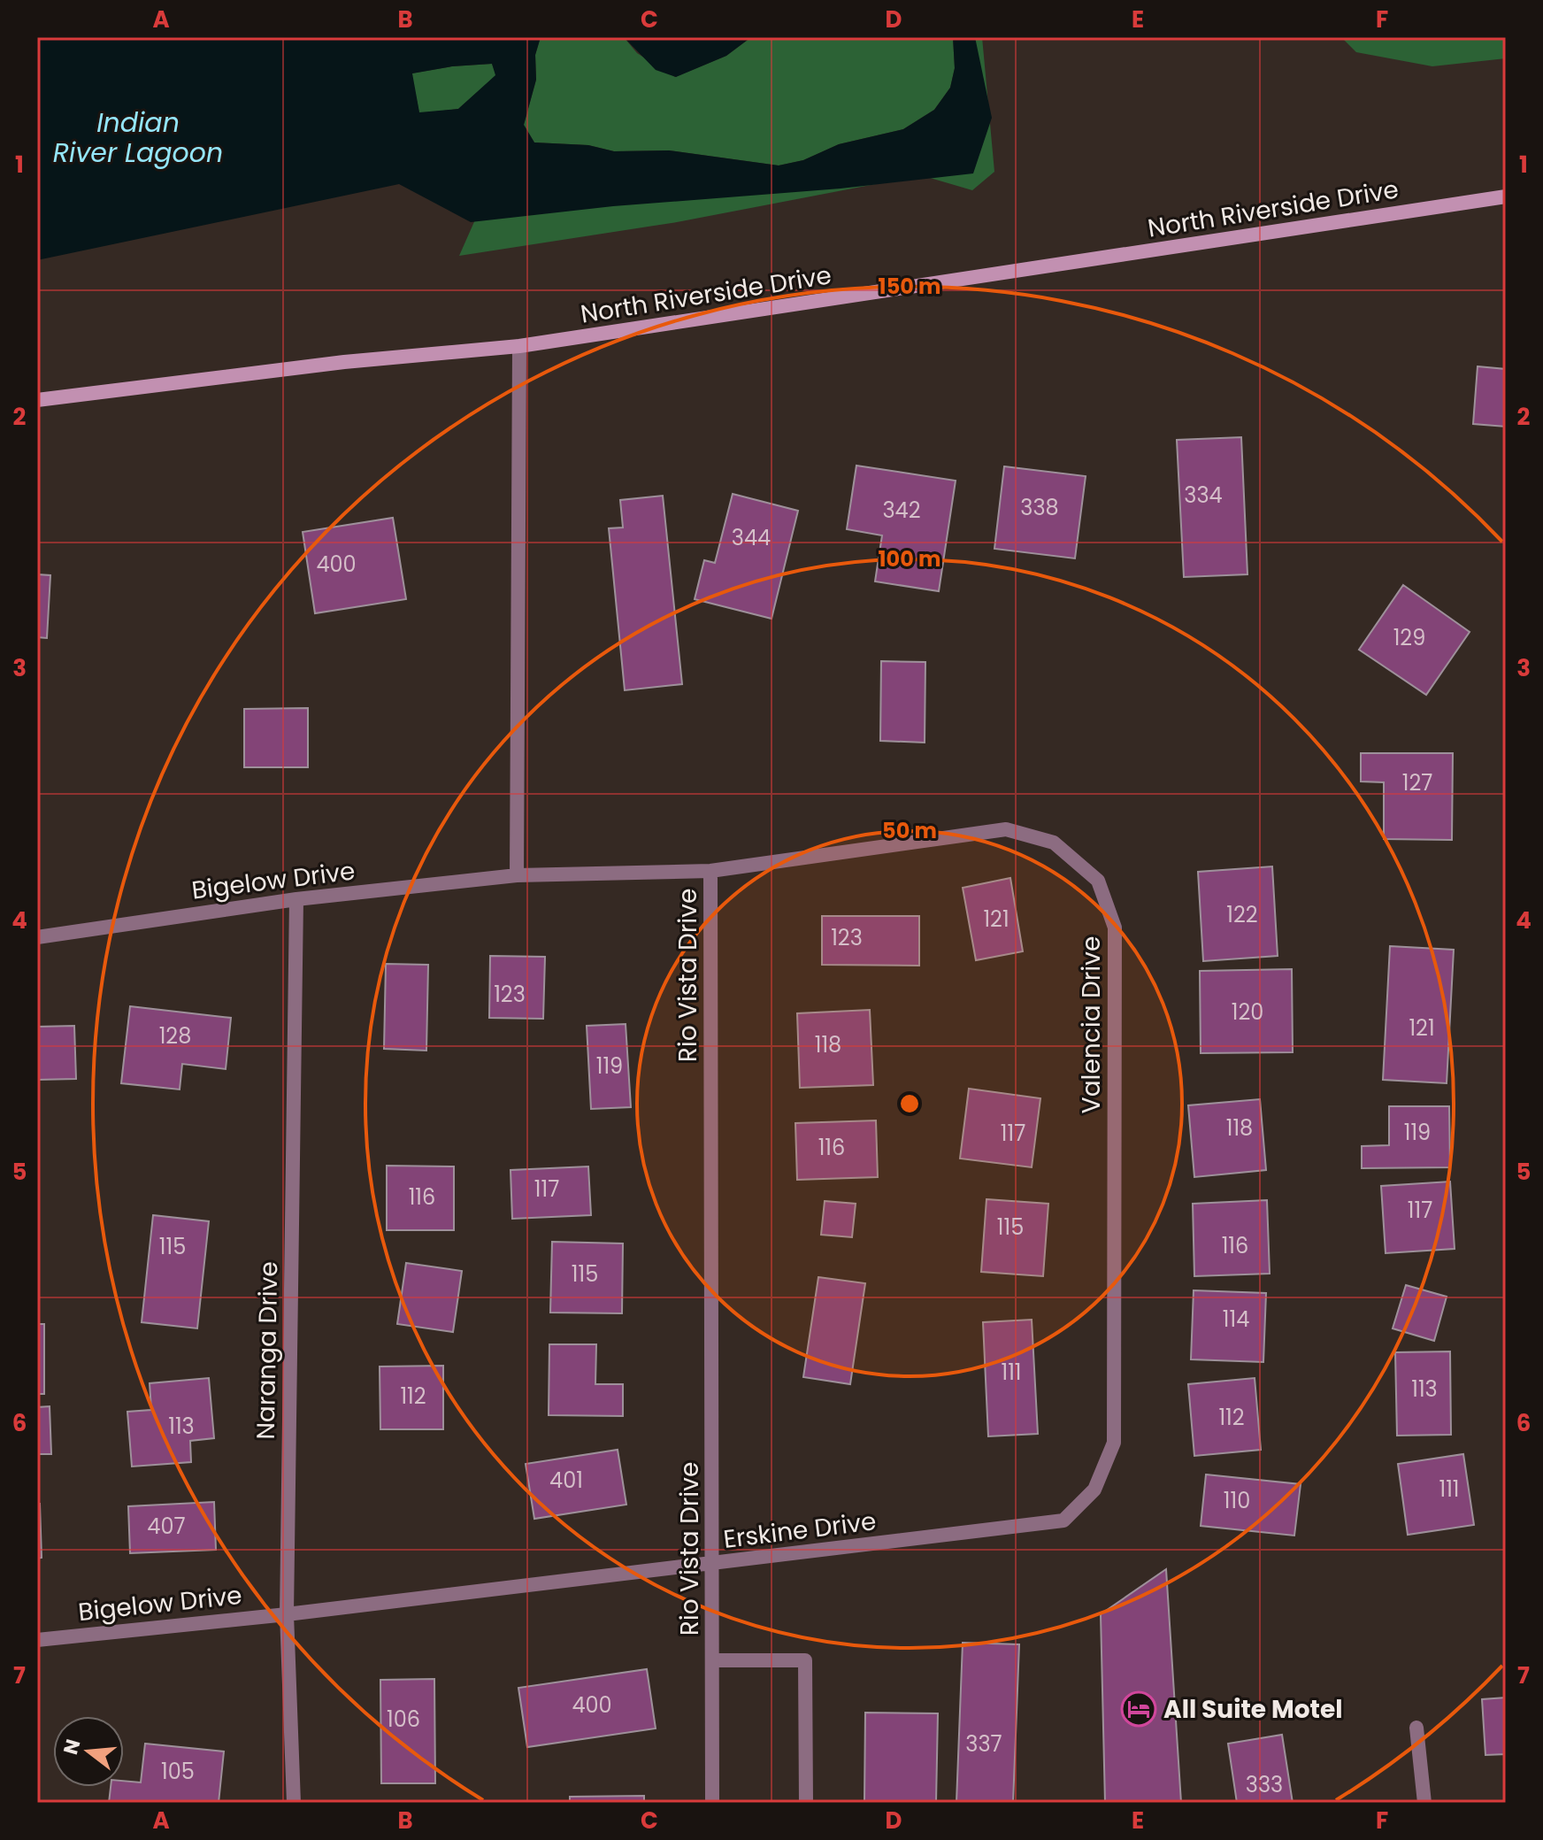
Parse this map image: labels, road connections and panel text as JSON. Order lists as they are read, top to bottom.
{
  "streets": {
    "street": [
      "North Riverside Drive",
      "Bigelow Drive",
      "Rio Vista Drive",
      "Valencia Drive",
      "Naranga Drive",
      "Erskine Drive"
    ]
  },
  "crossings": [
    ["Bigelow Drive", "Rio Vista Drive"],
    ["Bigelow Drive", "Naranga Drive"],
    ["Bigelow Drive", "Erskine Drive"],
    ["Rio Vista Drive", "Valencia Drive"],
    ["Rio Vista Drive", "Erskine Drive"],
    ["Valencia Drive", "Erskine Drive"],
    ["Naranga Drive", "Erskine Drive"]
  ],
  "water": ["Indian River Lagoon"],
  "places": {
    "hotel": ["All Suite Motel"]
  },
  "house_numbers": [
    "334",
    "338",
    "342",
    "344",
    "400",
    "129",
    "127",
    "122",
    "121",
    "123",
    "123",
    "120",
    "121",
    "128",
    "118",
    "119",
    "118",
    "119",
    "117",
    "116",
    "117",
    "116",
    "117",
    "115",
    "116",
    "115",
    "115",
    "114",
    "111",
    "113",
    "112",
    "112",
    "113",
    "401",
    "111",
    "110",
    "407",
    "400",
    "106",
    "337",
    "105",
    "333"
  ],
  "north": "left",
  "grid": {
    "columns": [
      "A",
      "B",
      "C",
      "D",
      "E",
      "F"
    ],
    "rows": [
      "1",
      "2",
      "3",
      "4",
      "5",
      "6",
      "7"
    ]
  },
  "rings": ["150 m", "100 m", "50 m"]
}
